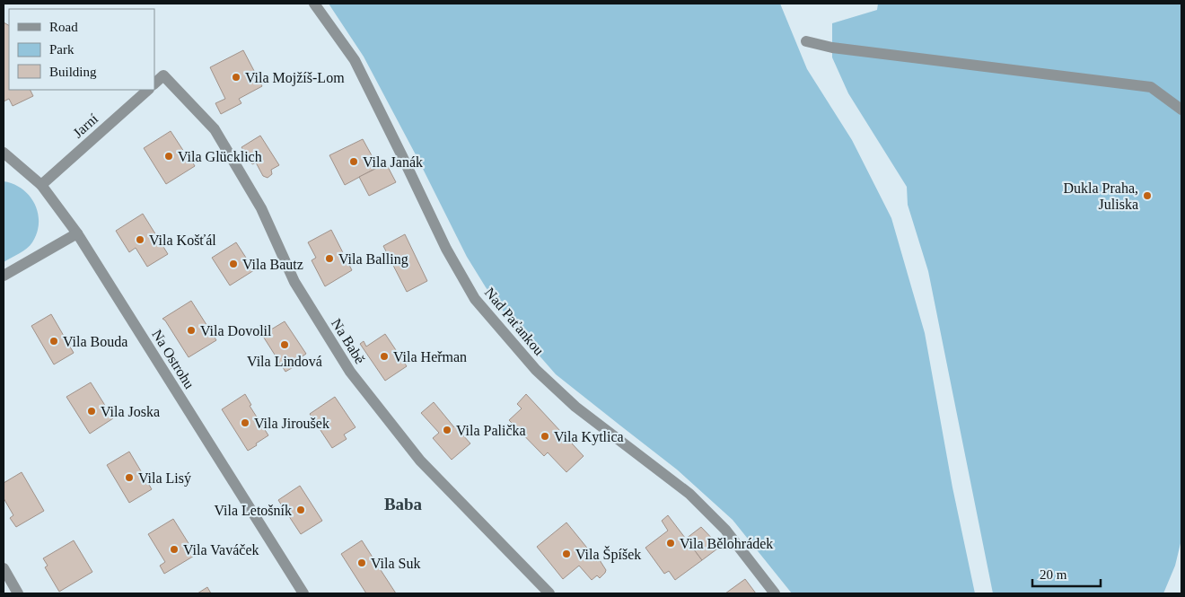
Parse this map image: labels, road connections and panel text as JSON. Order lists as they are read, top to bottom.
{
  "streets": {
    "street": [
      "Jarní",
      "Nad Paťankou",
      "Na Babě",
      "Na Ostrohu"
    ]
  },
  "crossings": [
    ["Jarní", "Na Ostrohu"]
  ],
  "districts": ["Baba"],
  "places": [
    "Vila Mojžíš-Lom",
    "Vila Glücklich",
    "Vila Janák",
    "Dukla Praha, Juliska",
    "Vila Košťál",
    "Vila Balling",
    "Vila Bautz",
    "Vila Dovolil",
    "Vila Bouda",
    "Vila Lindová",
    "Vila Heřman",
    "Vila Joska",
    "Vila Jiroušek",
    "Vila Palička",
    "Vila Kytlica",
    "Vila Lisý",
    "Vila Letošník",
    "Vila Bělohrádek",
    "Vila Vaváček",
    "Vila Špíšek",
    "Vila Suk"
  ],
  "legend": ["Road", "Park", "Building"],
  "scale_bar": "20 m"
}
